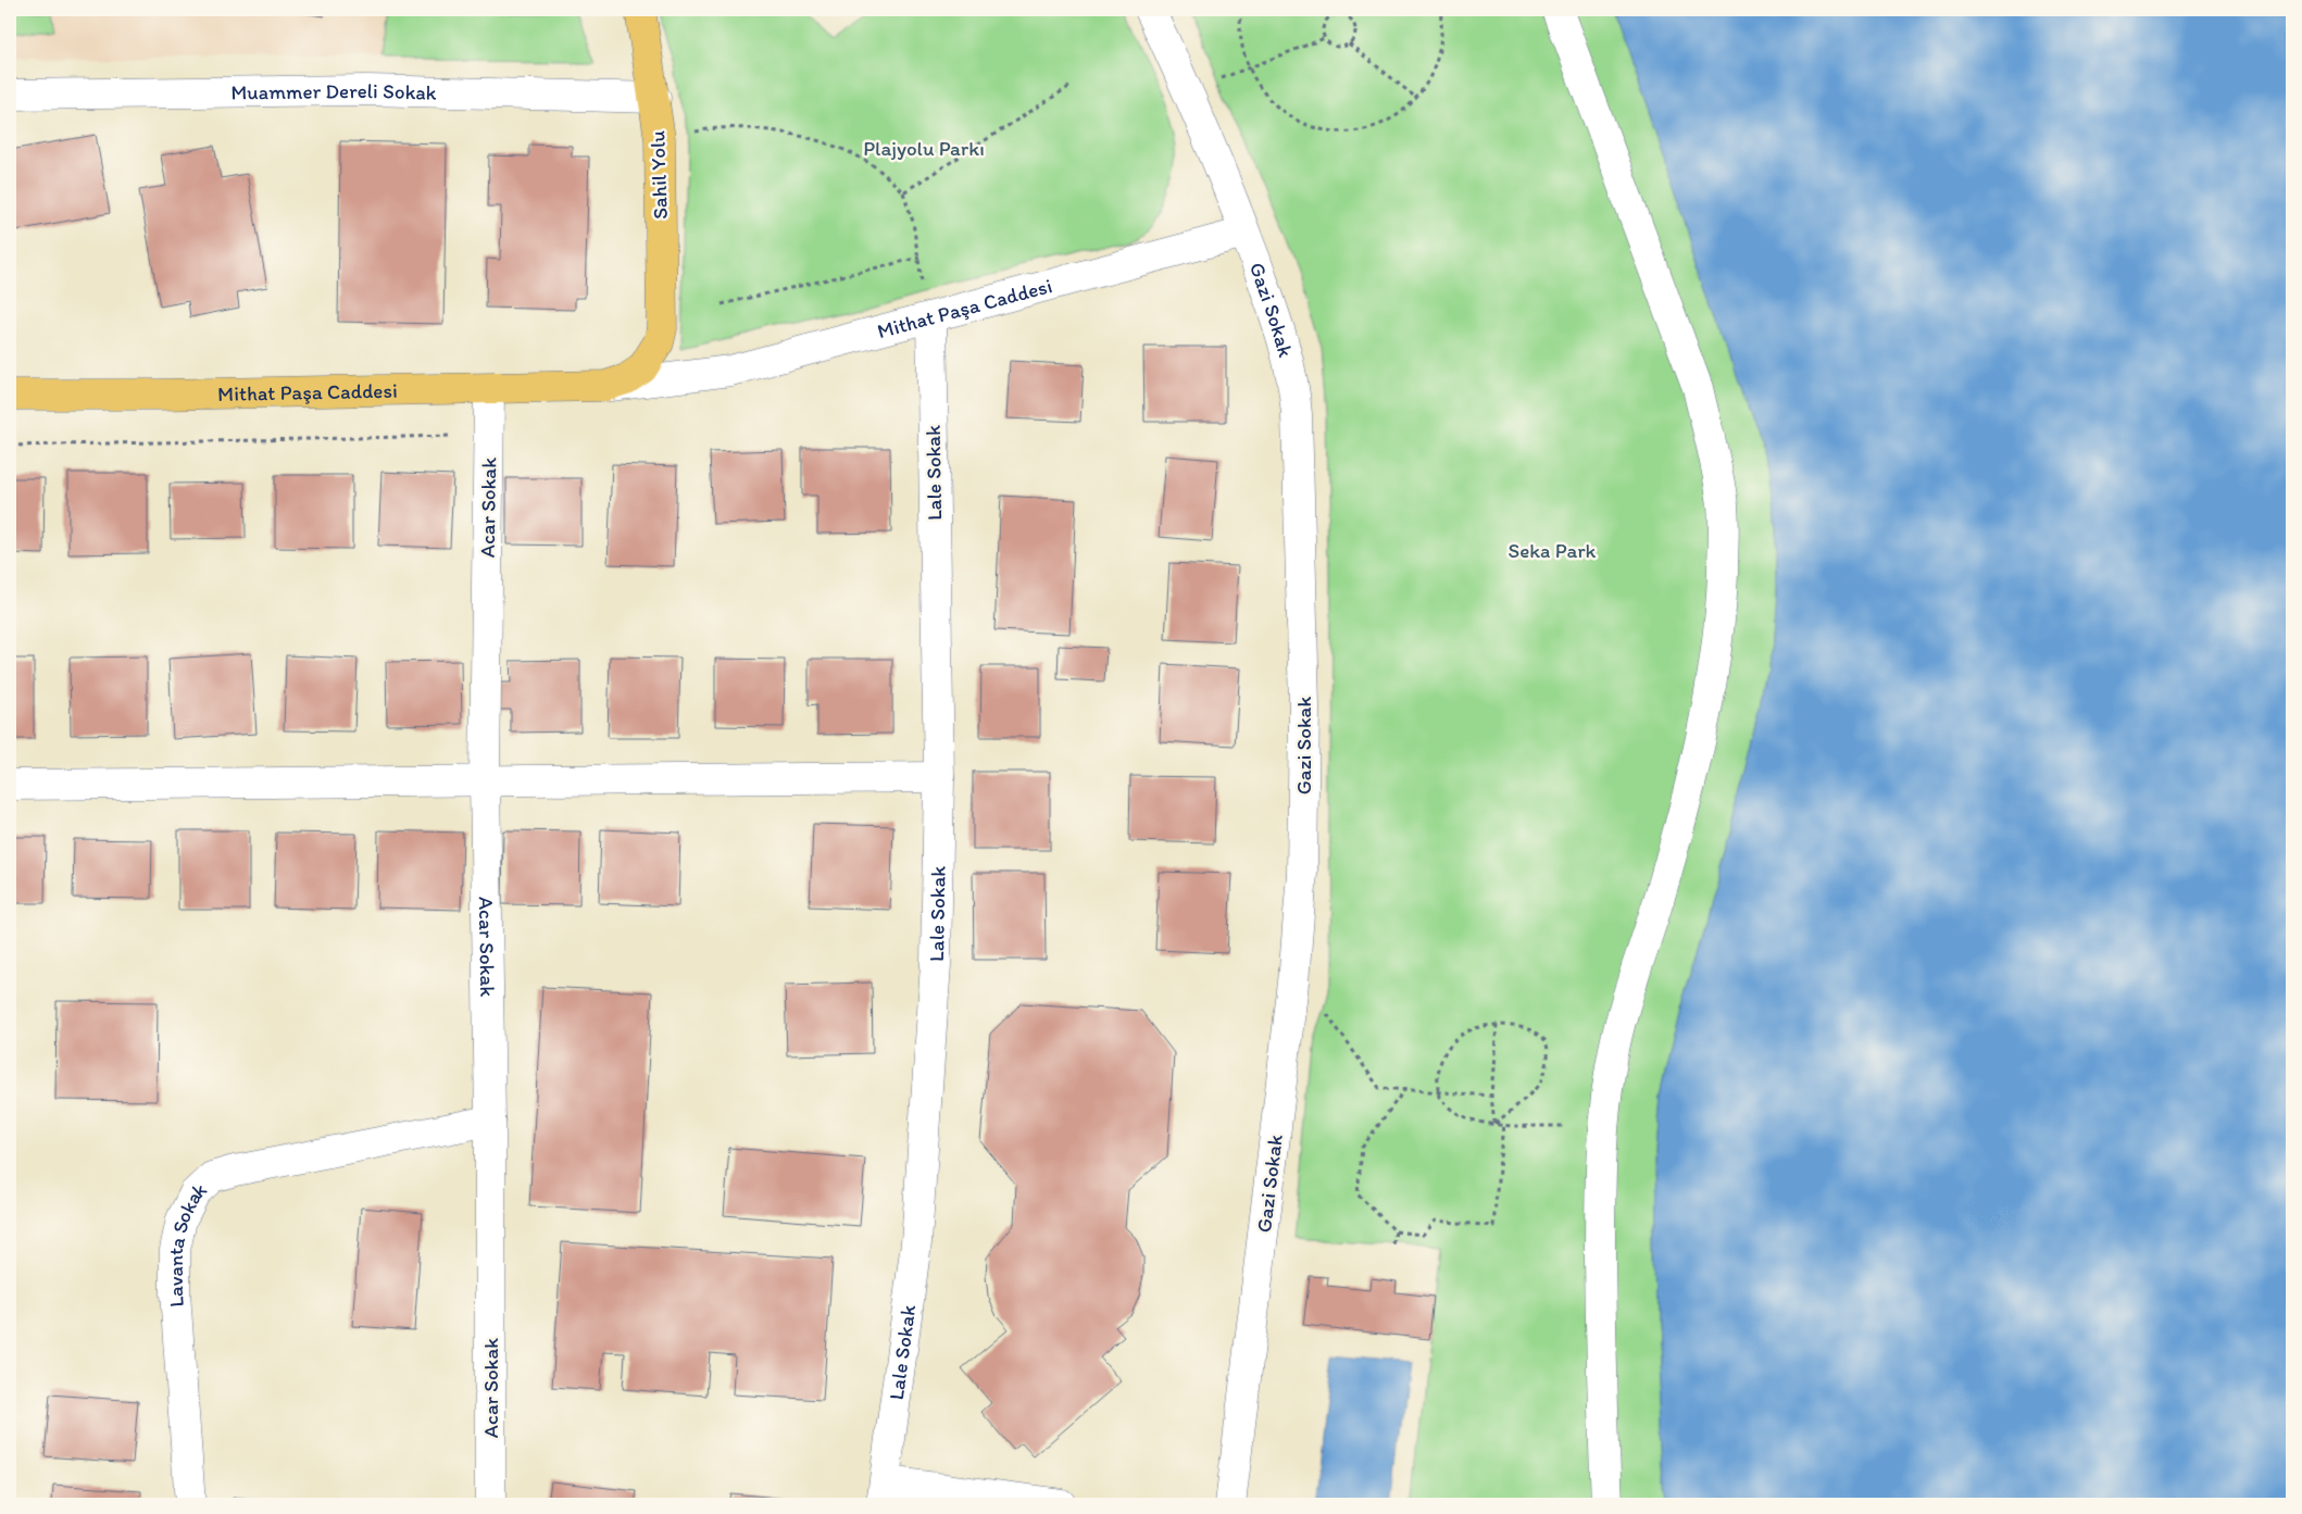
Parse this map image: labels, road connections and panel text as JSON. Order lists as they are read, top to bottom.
{
  "streets": {
    "main road": ["Sahil Yolu", "Mithat Paşa Caddesi"],
    "street": [
      "Muammer Dereli Sokak",
      "Gazi Sokak",
      "Lale Sokak",
      "Acar Sokak",
      "Lavanta Sokak"
    ]
  },
  "crossings": [
    ["Muammer Dereli Sokak", "Sahil Yolu"],
    ["Sahil Yolu", "Mithat Paşa Caddesi"],
    ["Mithat Paşa Caddesi", "Gazi Sokak"],
    ["Mithat Paşa Caddesi", "Lale Sokak"],
    ["Mithat Paşa Caddesi", "Acar Sokak"],
    ["Acar Sokak", "Lavanta Sokak"]
  ],
  "parks": ["Plajyolu Parkı", "Seka Park"]
}
